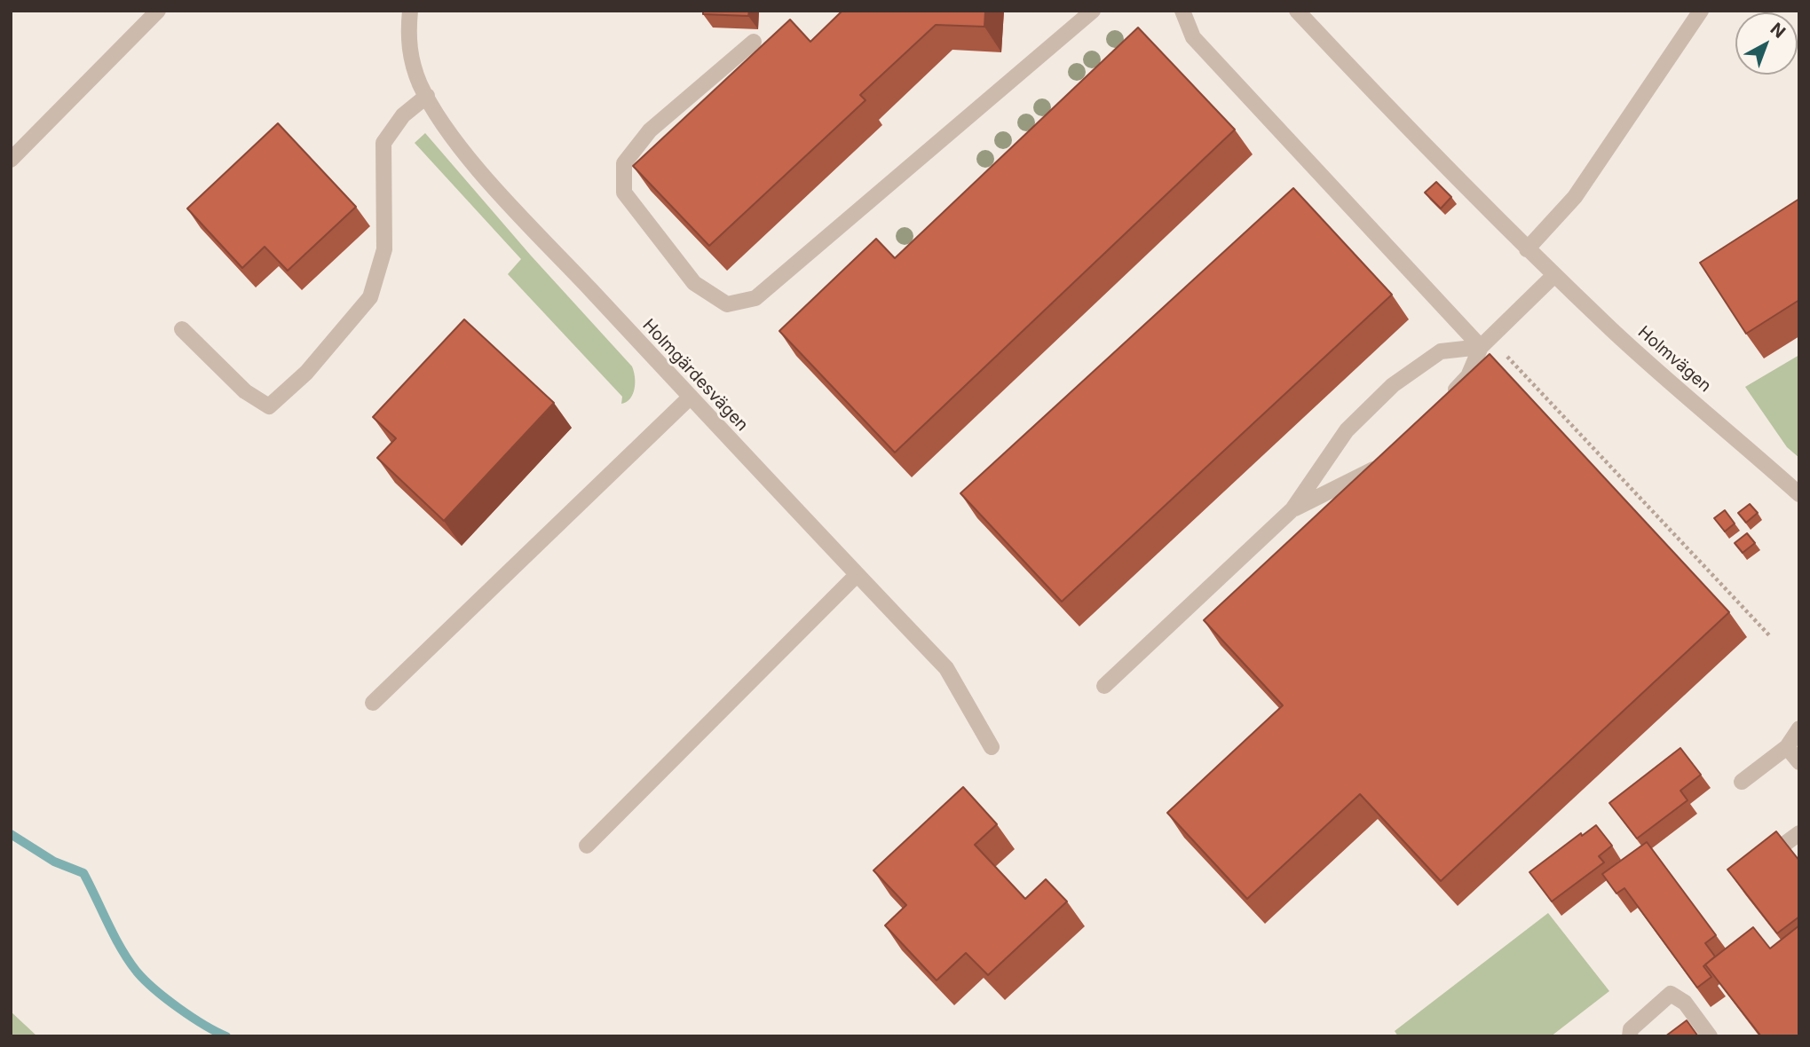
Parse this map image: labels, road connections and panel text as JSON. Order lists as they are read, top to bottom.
{
  "streets": {
    "street": ["Holmvägen", "Holmgärdesvägen"]
  },
  "north": "top right"
}
